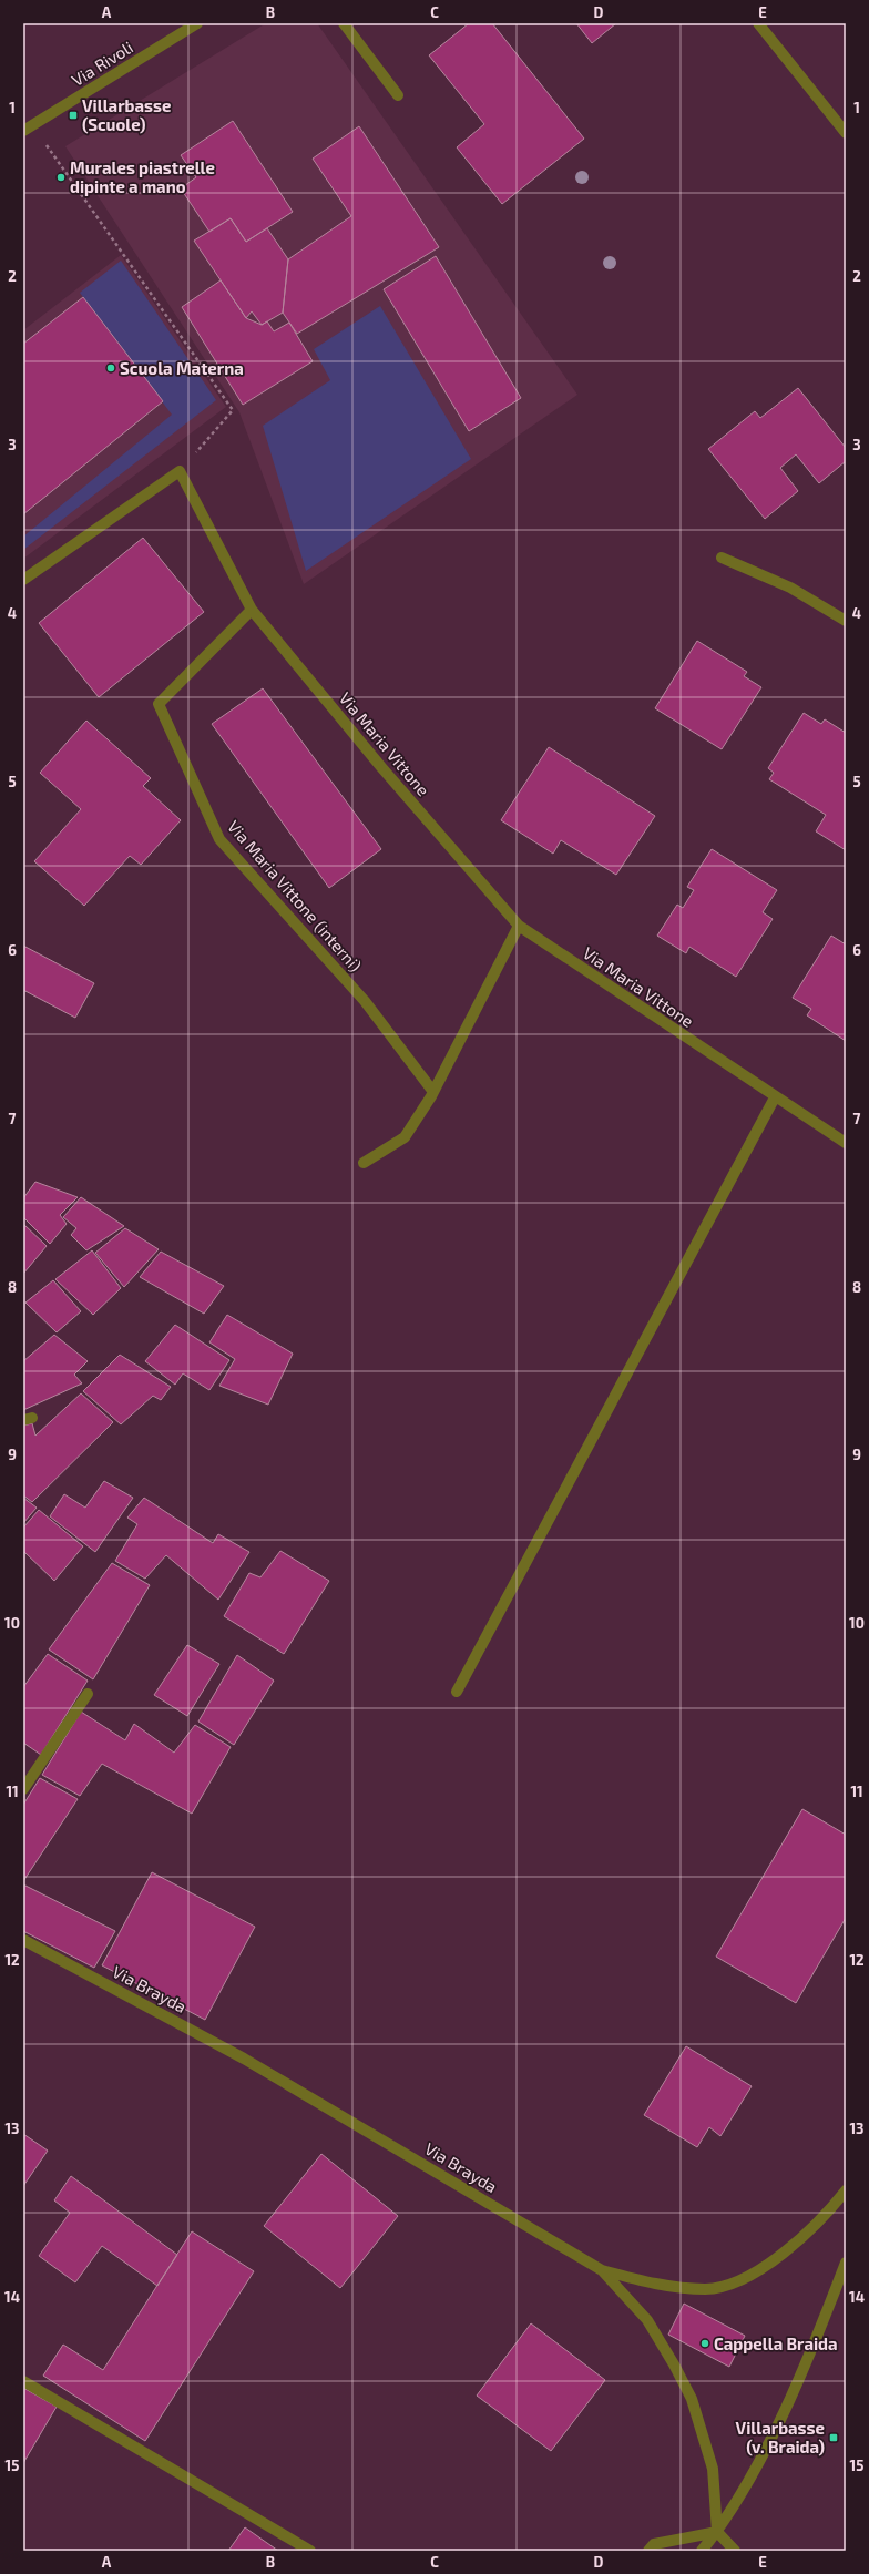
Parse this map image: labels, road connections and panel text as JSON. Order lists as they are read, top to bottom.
{
  "streets": {
    "street": [
      "Via Rivoli",
      "Via Maria Vittone",
      "Via Maria Vittone (interni)",
      "Via Brayda"
    ]
  },
  "crossings": [
    ["Via Maria Vittone", "Via Maria Vittone (interni)"]
  ],
  "places": {
    "transit": ["Villarbasse (Scuole)", "Villarbasse (v. Braida)"],
    "other": ["Murales piastrelle dipinte a mano", "Scuola Materna", "Cappella Braida"]
  },
  "grid": {
    "columns": [
      "A",
      "B",
      "C",
      "D",
      "E"
    ],
    "rows": [
      "1",
      "2",
      "3",
      "4",
      "5",
      "6",
      "7",
      "8",
      "9",
      "10",
      "11",
      "12",
      "13",
      "14",
      "15"
    ]
  }
}
